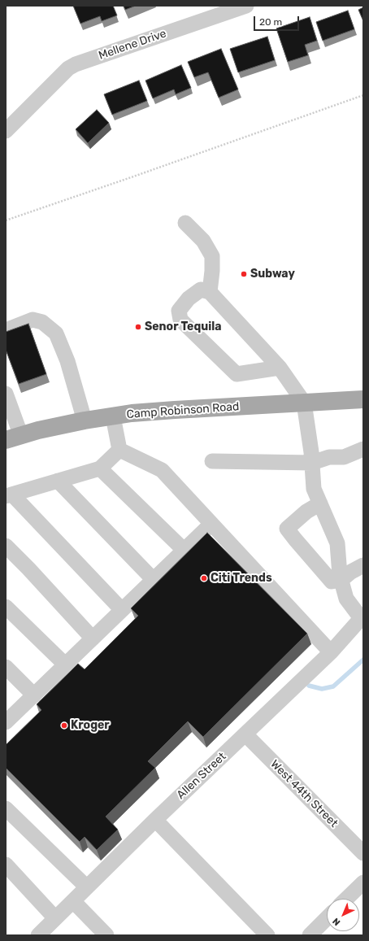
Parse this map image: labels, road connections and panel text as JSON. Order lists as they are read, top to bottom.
{
  "streets": {
    "main road": ["Camp Robinson Road"],
    "street": ["Mellene Drive", "Allen Street", "West 44th Street"]
  },
  "crossings": [
    ["Allen Street", "West 44th Street"]
  ],
  "places": [
    "Subway",
    "Senor Tequila",
    "Citi Trends",
    "Kroger"
  ],
  "scale_bar": "20 m",
  "north": "bottom left"
}
